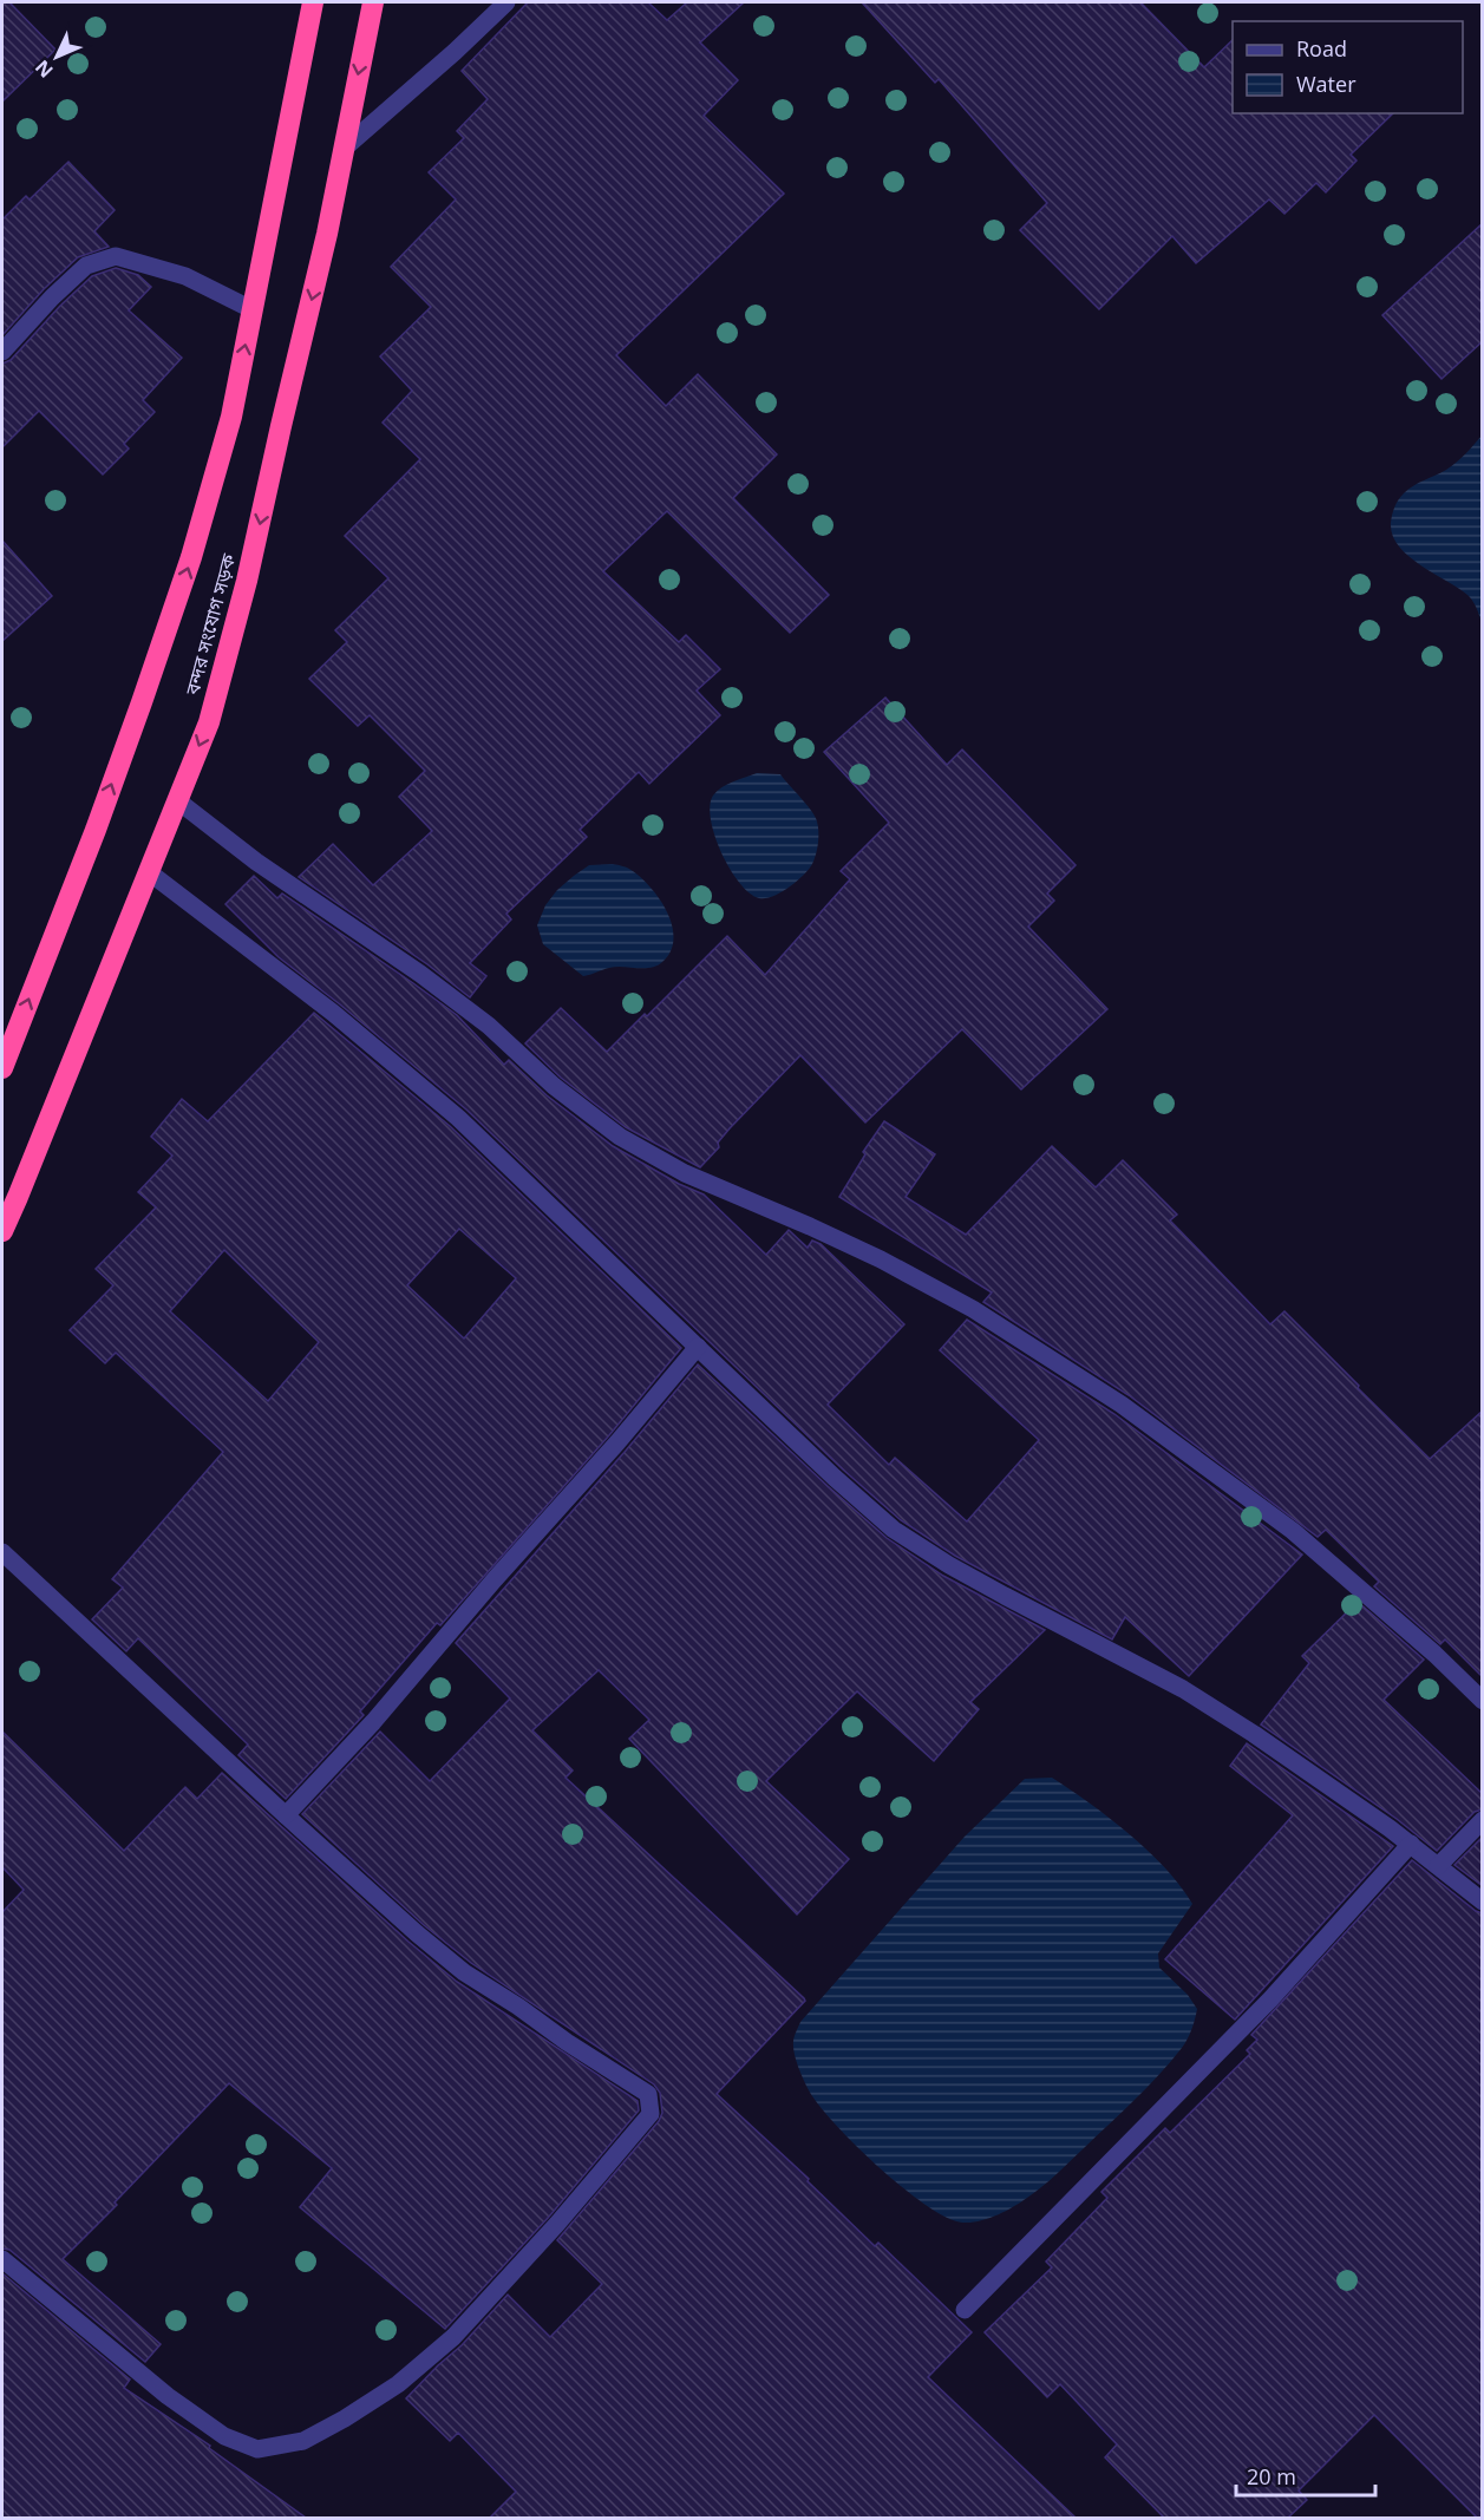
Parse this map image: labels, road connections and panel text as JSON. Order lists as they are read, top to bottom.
{
  "streets": {
    "highway": ["বন্দর সংযোগ সড়ক"]
  },
  "legend": ["Road", "Water"],
  "scale_bar": "20 m",
  "north": "bottom left"
}
